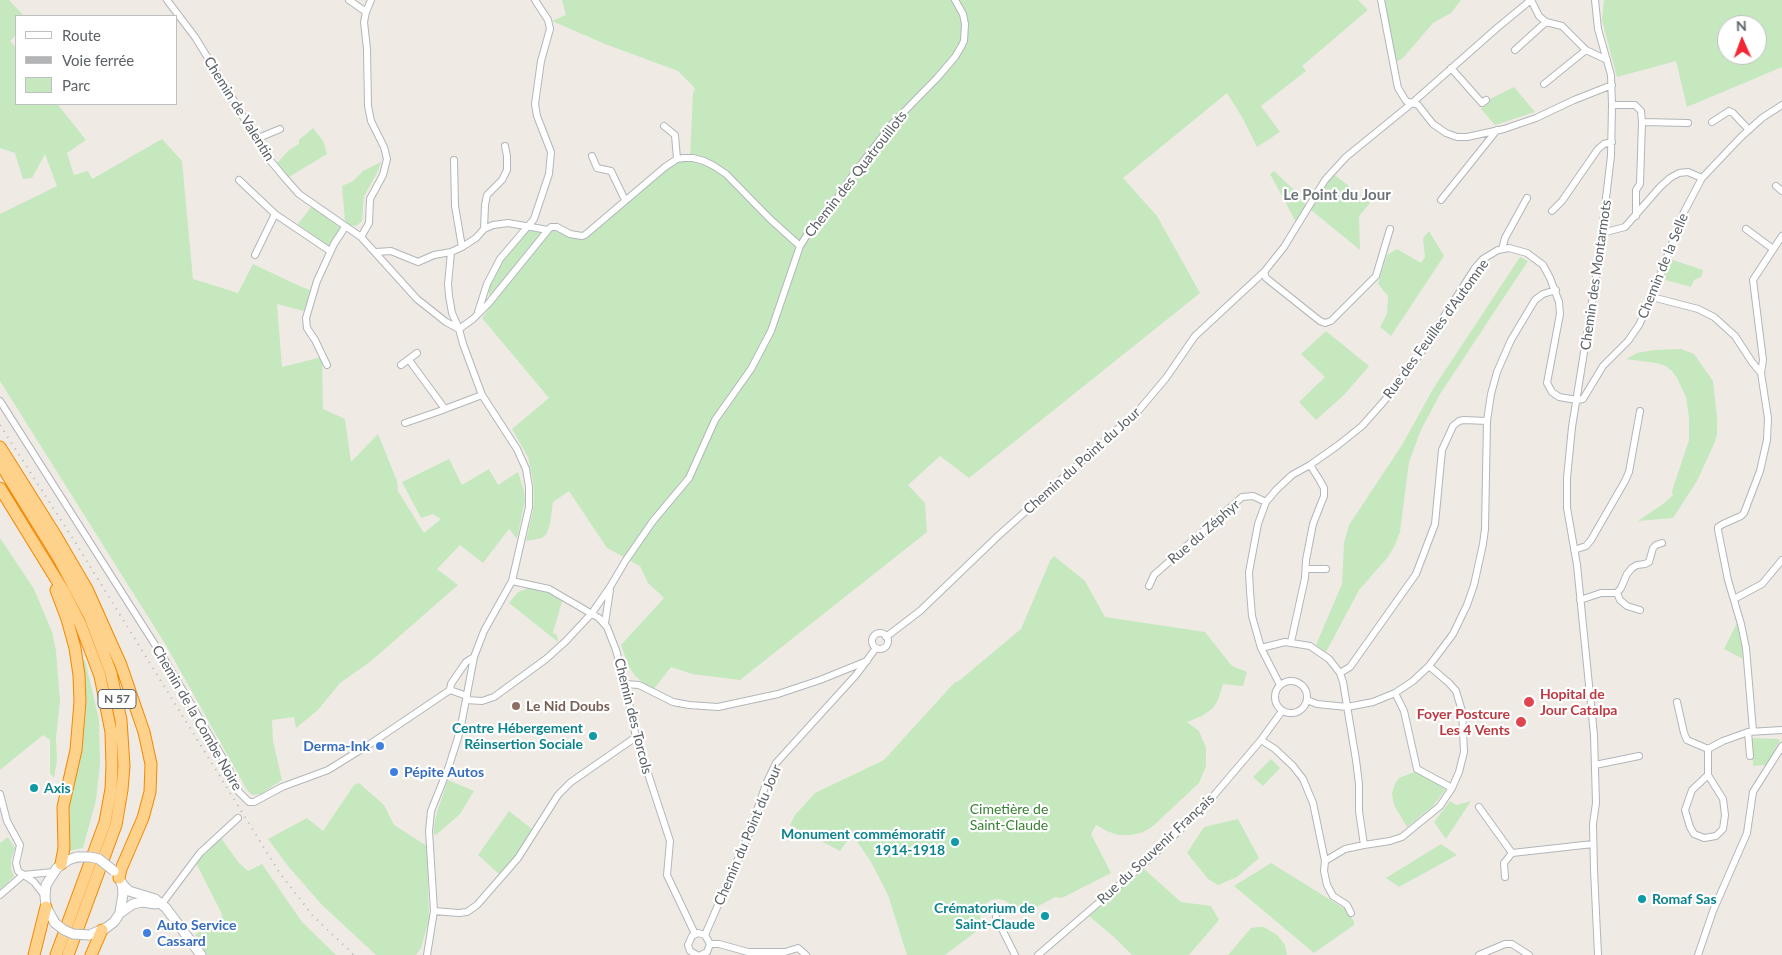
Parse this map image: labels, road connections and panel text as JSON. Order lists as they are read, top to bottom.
{
  "streets": {
    "highway": ["N 57"],
    "street": [
      "Chemin de Valentin",
      "Chemin des Quatrouillots",
      "Chemin de la Selle",
      "Chemin des Montarmots",
      "Rue des Feuilles d'Automne",
      "Chemin du Point du Jour",
      "Rue du Zéphyr",
      "Chemin des Torcols",
      "Chemin de la Combe Noire",
      "Rue du Souvenir Français"
    ]
  },
  "crossings": [
    ["Chemin des Quatrouillots", "Chemin des Torcols"],
    ["Chemin de la Selle", "Chemin des Montarmots"],
    ["Chemin de la Selle", "Rue des Feuilles d'Automne"],
    ["Chemin des Montarmots", "Rue des Feuilles d'Automne"],
    ["Rue des Feuilles d'Automne", "Rue du Zéphyr"],
    ["Rue des Feuilles d'Automne", "Rue du Souvenir Français"],
    ["Chemin du Point du Jour", "Chemin des Torcols"]
  ],
  "districts": ["Le Point du Jour"],
  "parks": ["Cimetière de Saint-Claude"],
  "places": [
    "Hopital de Jour Catalpa",
    "Le Nid Doubs",
    "Foyer Postcure Les 4 Vents",
    "Centre Hébergement Réinsertion Sociale",
    "Derma-Ink",
    "Pépite Autos",
    "Axis",
    "Monument commémoratif 1914-1918",
    "Romaf Sas",
    "Crématorium de Saint-Claude",
    "Auto Service Cassard"
  ],
  "legend": ["Route", "Voie ferrée", "Parc"],
  "north": "top"
}
